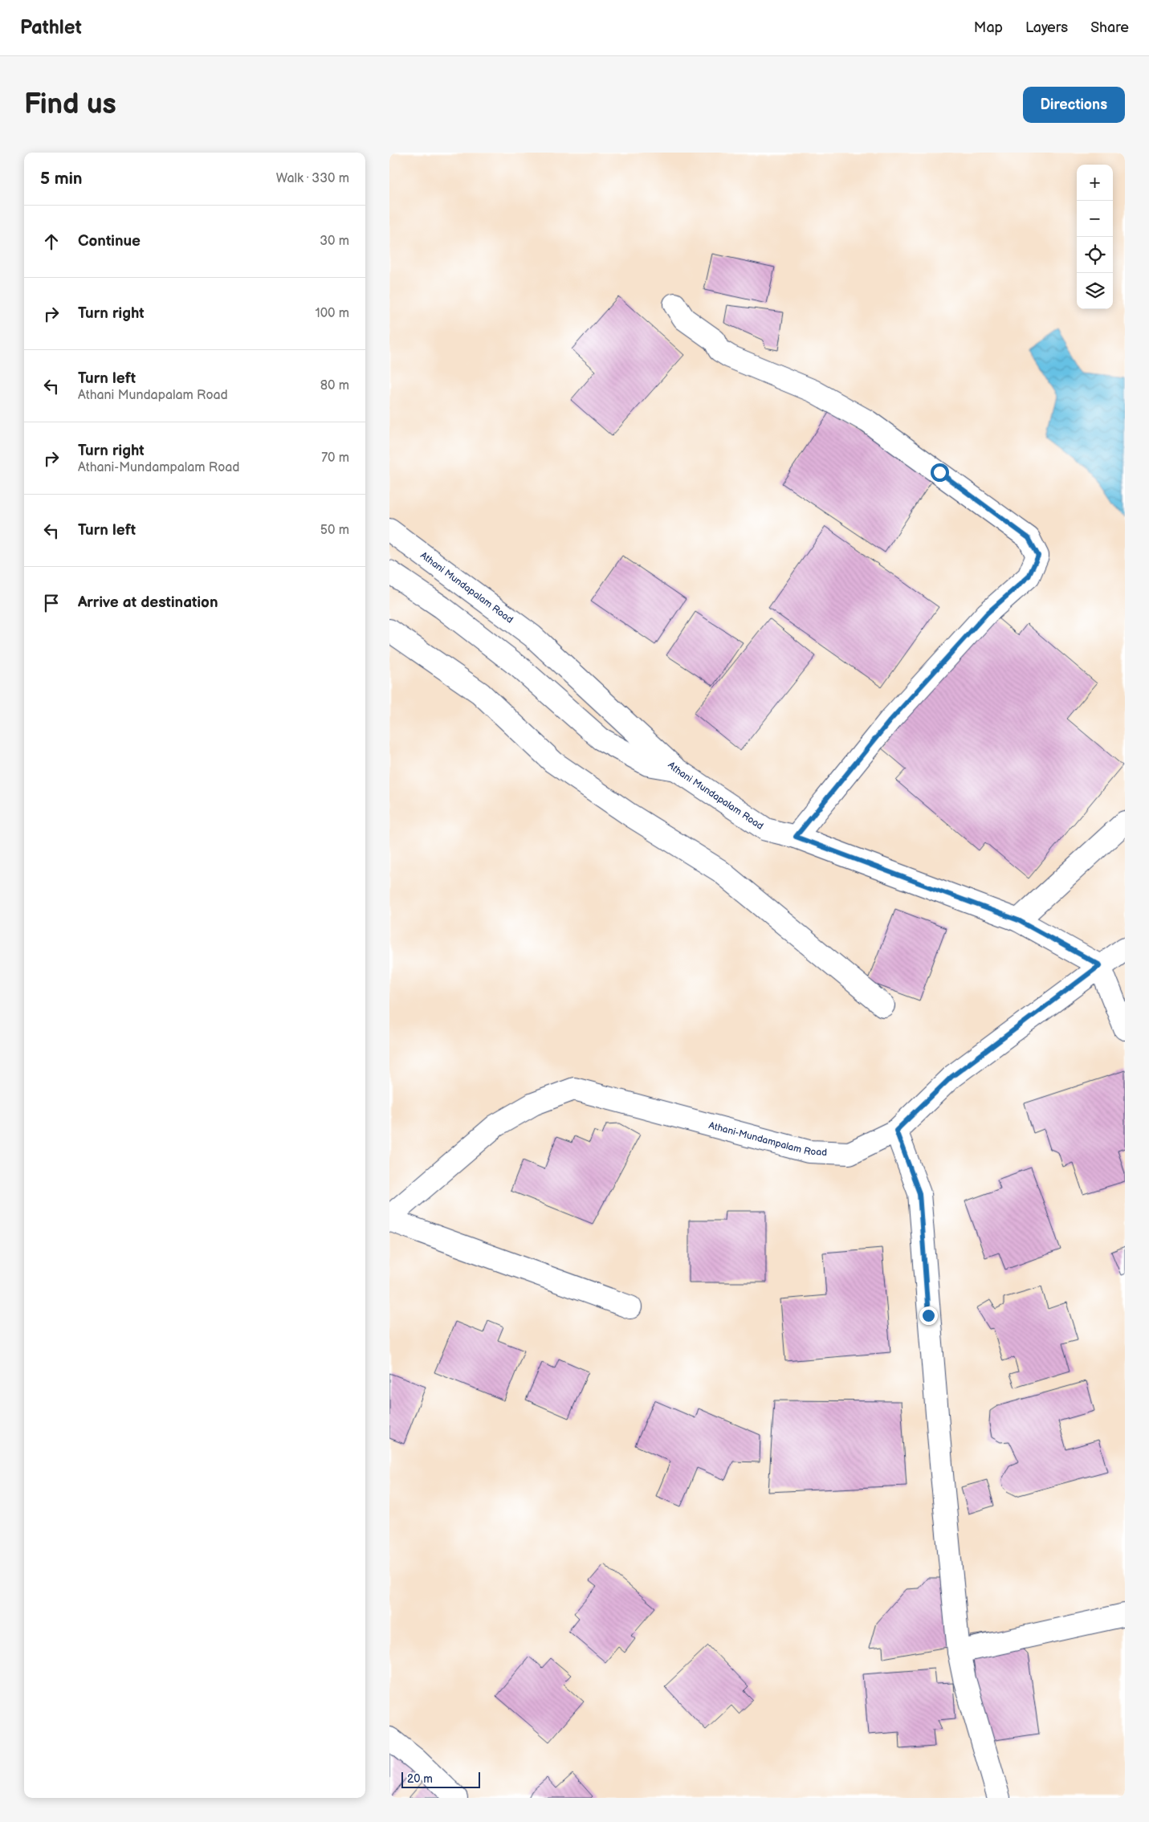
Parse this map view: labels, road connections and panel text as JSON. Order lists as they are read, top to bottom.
{
  "streets": {
    "street": ["Athani Mundapalam Road", "Athani-Mundampalam Road"]
  },
  "crossings": [
    ["Athani Mundapalam Road", "Athani-Mundampalam Road"]
  ],
  "scale_bar": "20 m",
  "page": {
    "header": "Pathlet",
    "nav": ["Map", "Layers", "Share"],
    "buttons": "Directions",
    "title": "Find us",
    "heading": ["5 min", "Walk · 330 m"],
    "map_buttons": ["+", "−"],
    "list": [
      ["Continue", "30 m"],
      ["Turn right", "100 m"],
      ["Turn left", "Athani Mundapalam Road", "80 m"],
      ["Turn right", "Athani-Mundampalam Road", "70 m"],
      ["Turn left", "50 m"],
      "Arrive at destination"
    ],
    "scale": "20 m"
  }
}
